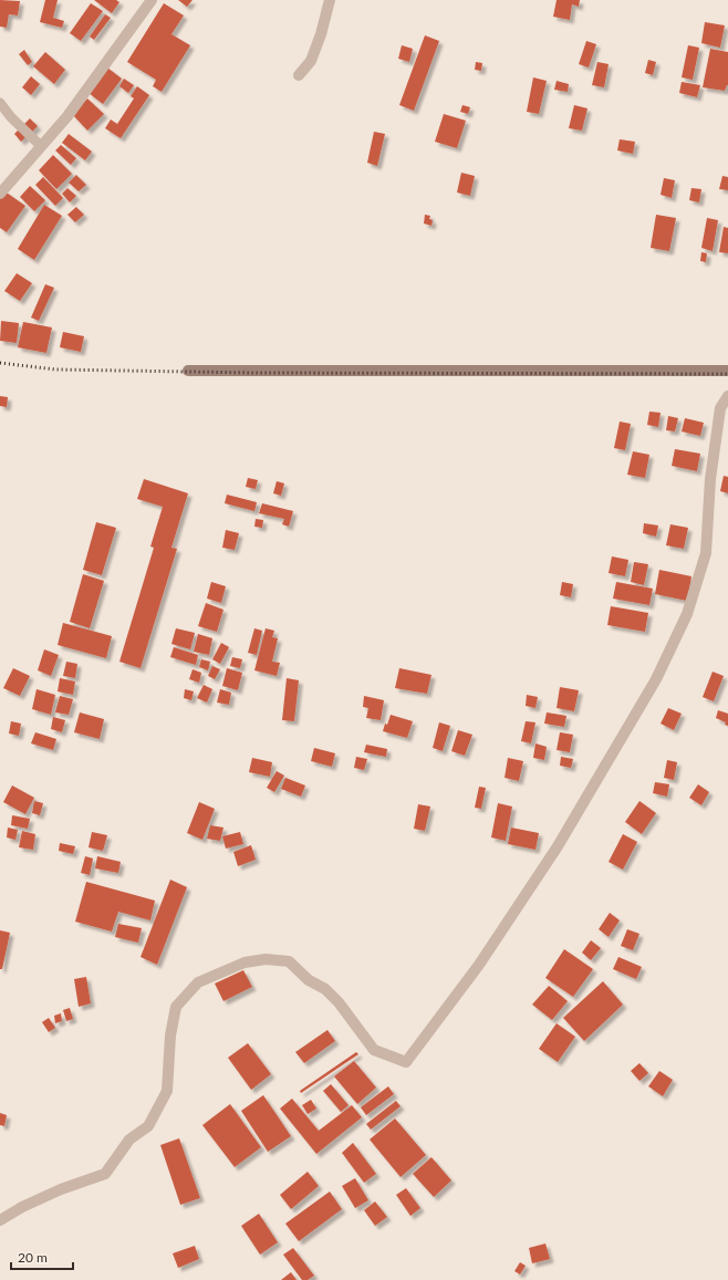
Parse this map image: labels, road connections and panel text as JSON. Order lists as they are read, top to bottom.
{
  "scale_bar": "20 m"
}
